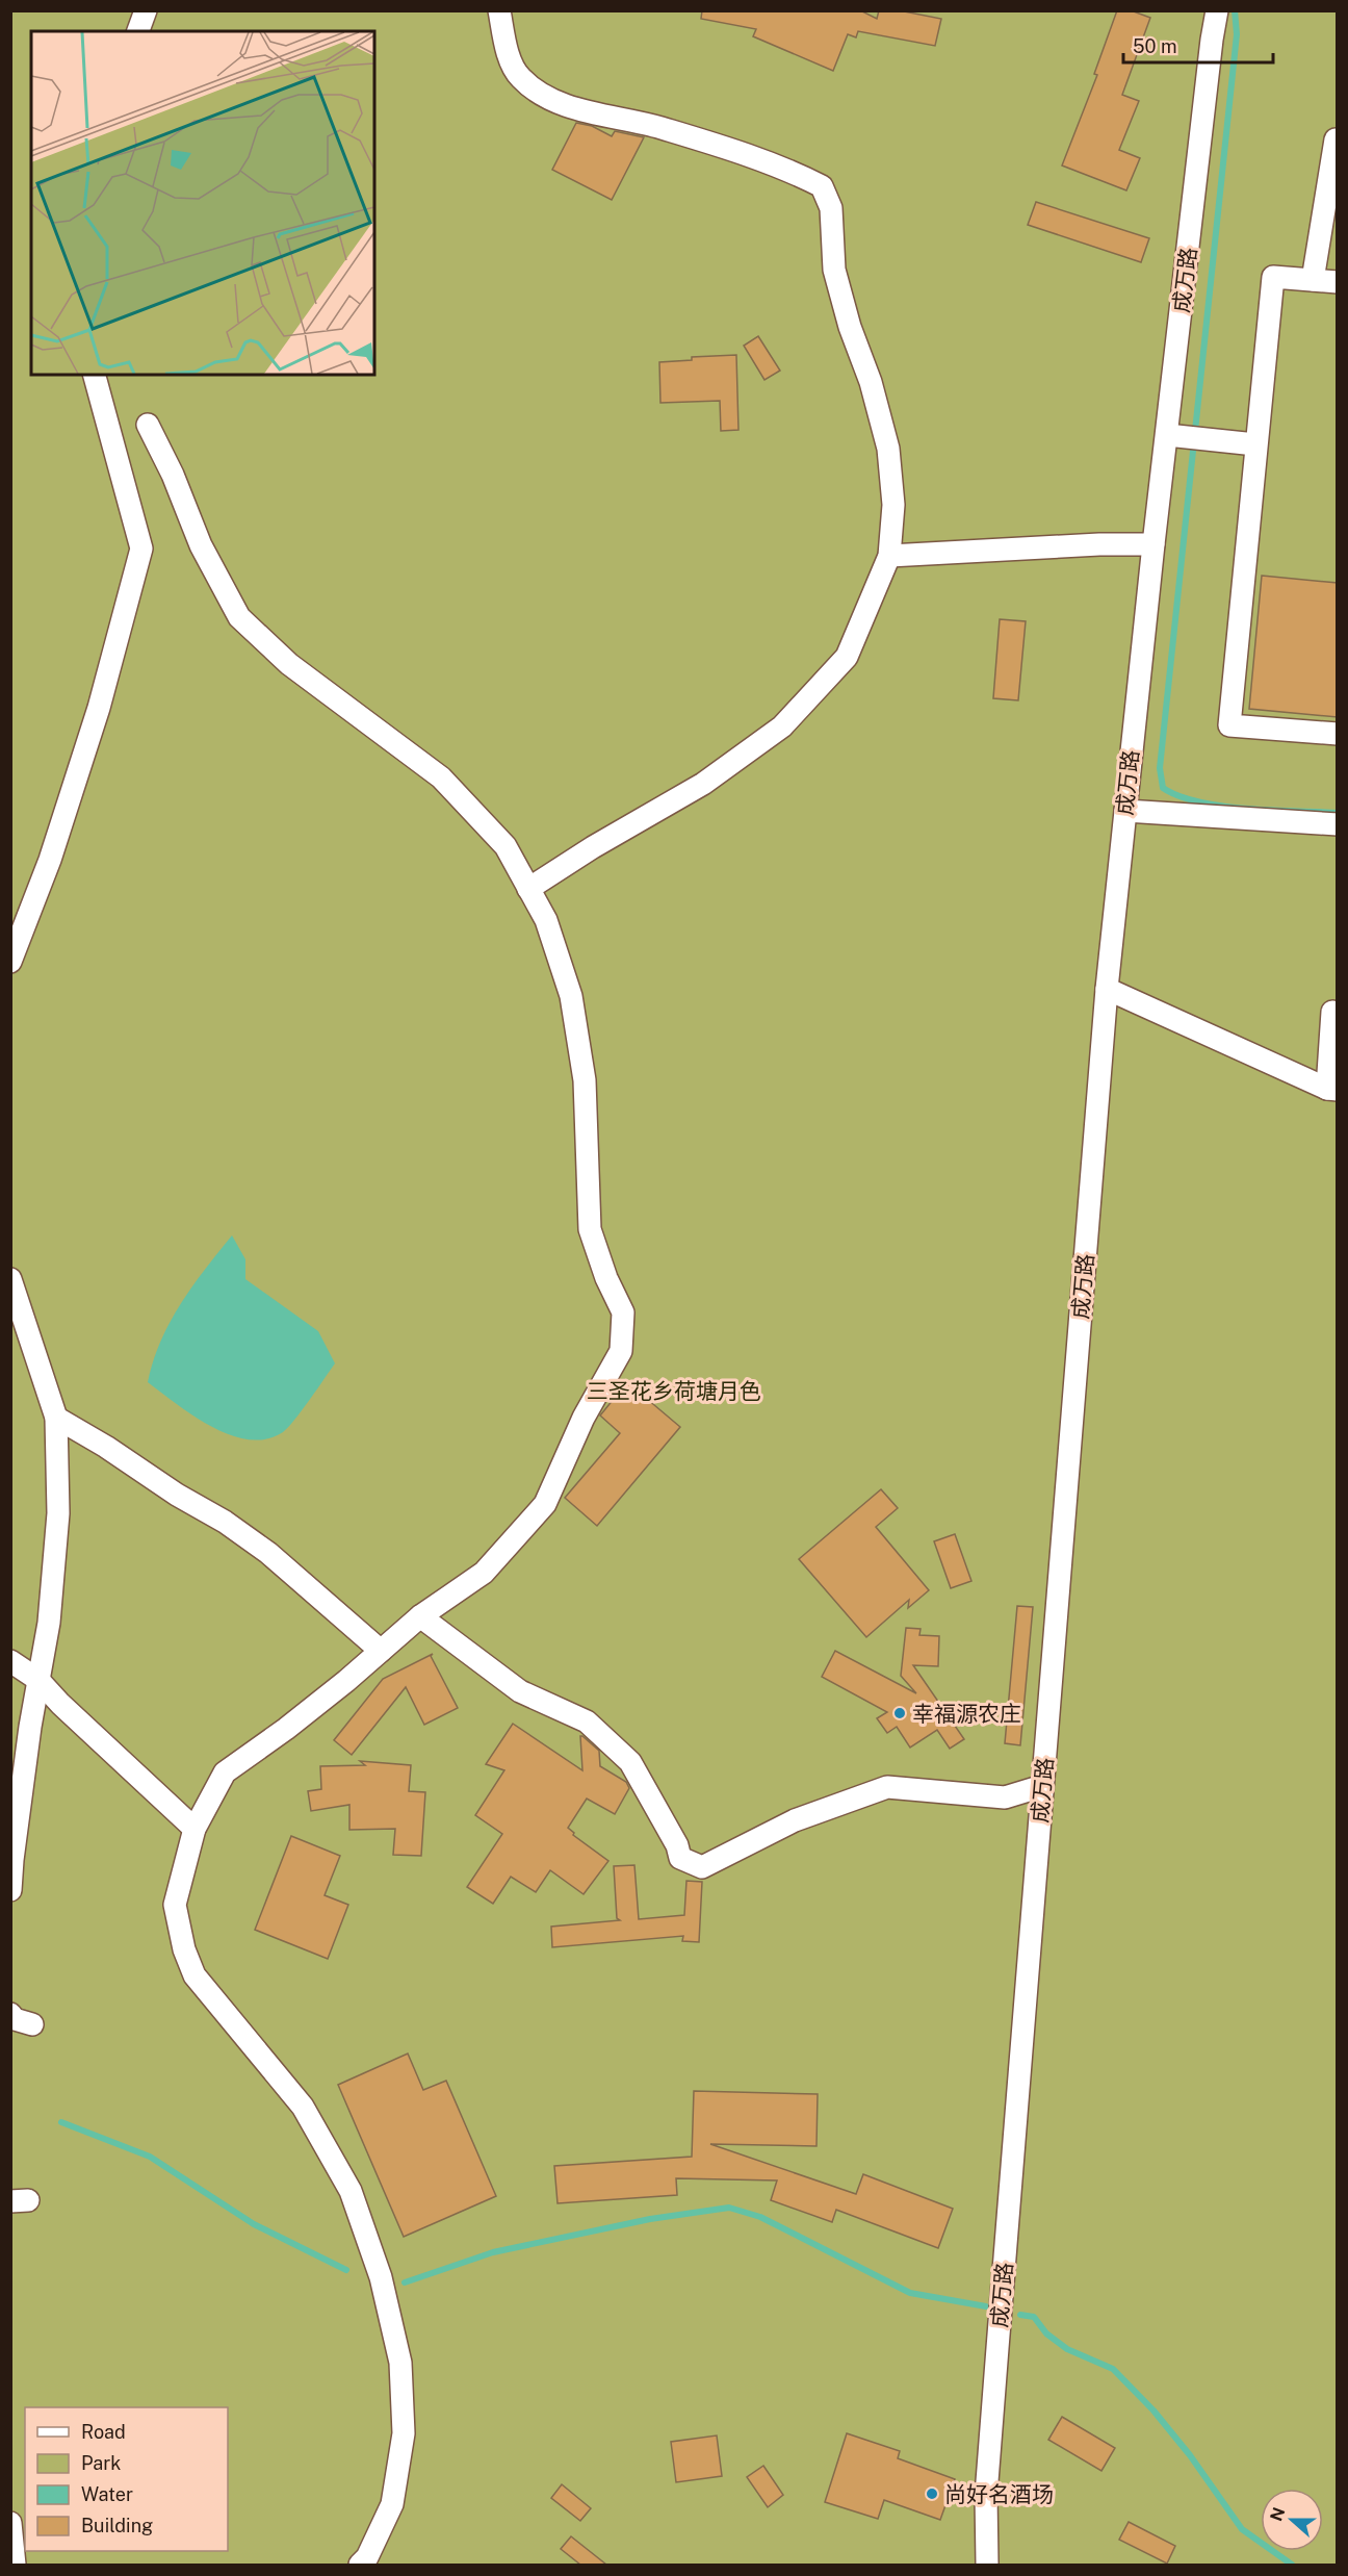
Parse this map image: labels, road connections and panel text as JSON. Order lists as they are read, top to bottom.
{
  "streets": {
    "street": ["成万路"]
  },
  "parks": ["三圣花乡荷塘月色"],
  "places": ["幸福源农庄", "尚好名酒场"],
  "legend": [
    "Road",
    "Park",
    "Water",
    "Building"
  ],
  "scale_bar": "50 m",
  "north": "left"
}
